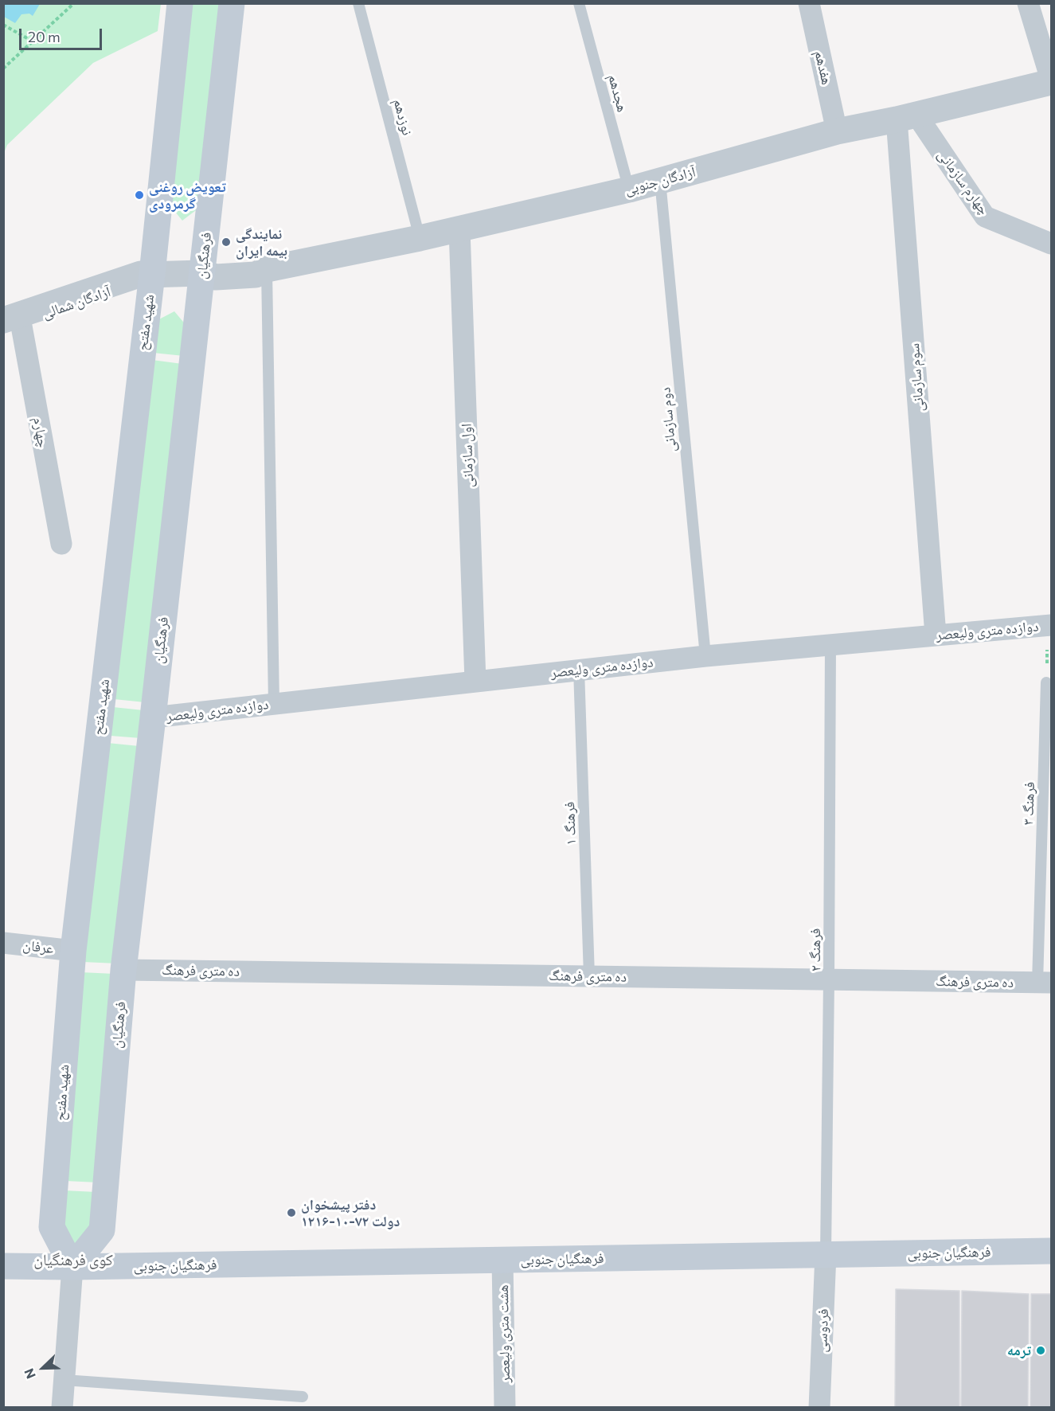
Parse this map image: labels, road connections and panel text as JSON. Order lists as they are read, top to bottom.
{
  "streets": {
    "main road": ["فرهنگیان", "شهید مفتح", "فرهنگیان جنوبی"],
    "street": [
      "هفدهم",
      "آزادگان جنوبی",
      "چهارم سازمانی",
      "آزادگان شمالی",
      "سوم سازمانی",
      "چهارم",
      "اول سازمانی",
      "دوازده متری ولیعصر",
      "عرفان",
      "ده متری فرهنگ",
      "فردوسی",
      "هشت متری ولیعصر"
    ],
    "lane": [
      "هجدهم",
      "نوزدهم",
      "دوم سازمانی",
      "فرهنگ ۳",
      "فرهنگ ۱",
      "فرهنگ ۲"
    ]
  },
  "crossings": [
    ["هفدهم", "آزادگان جنوبی"],
    ["هجدهم", "آزادگان جنوبی"],
    ["نوزدهم", "آزادگان جنوبی"],
    ["آزادگان جنوبی", "چهارم سازمانی"],
    ["آزادگان جنوبی", "فرهنگیان"],
    ["آزادگان جنوبی", "آزادگان شمالی"],
    ["آزادگان جنوبی", "سوم سازمانی"],
    ["آزادگان جنوبی", "دوم سازمانی"],
    ["آزادگان جنوبی", "اول سازمانی"],
    ["چهارم سازمانی", "سوم سازمانی"],
    ["فرهنگیان", "آزادگان شمالی"],
    ["فرهنگیان", "شهید مفتح"],
    ["فرهنگیان", "دوازده متری ولیعصر"],
    ["فرهنگیان", "ده متری فرهنگ"],
    ["فرهنگیان", "فرهنگیان جنوبی"],
    ["آزادگان شمالی", "شهید مفتح"],
    ["آزادگان شمالی", "چهارم"],
    ["شهید مفتح", "عرفان"],
    ["شهید مفتح", "فرهنگیان جنوبی"],
    ["سوم سازمانی", "دوازده متری ولیعصر"],
    ["دوم سازمانی", "دوازده متری ولیعصر"],
    ["اول سازمانی", "دوازده متری ولیعصر"],
    ["دوازده متری ولیعصر", "فرهنگ ۱"],
    ["دوازده متری ولیعصر", "فرهنگ ۲"],
    ["فرهنگ ۳", "ده متری فرهنگ"],
    ["فرهنگ ۱", "ده متری فرهنگ"],
    ["فرهنگ ۲", "ده متری فرهنگ"],
    ["فرهنگ ۲", "فرهنگیان جنوبی"],
    ["فرهنگ ۲", "فردوسی"],
    ["فرهنگیان جنوبی", "فردوسی"],
    ["فرهنگیان جنوبی", "هشت متری ولیعصر"]
  ],
  "districts": ["کوی فرهنگیان"],
  "places": [
    "تعویض روغنی گرمرودی",
    "نمایندگی بیمه ایران",
    "دفتر پیشخوان دولت ۷۲-۱۰-۱۲۱۶",
    "ترمه"
  ],
  "scale_bar": "20 m",
  "north": "bottom left"
}
